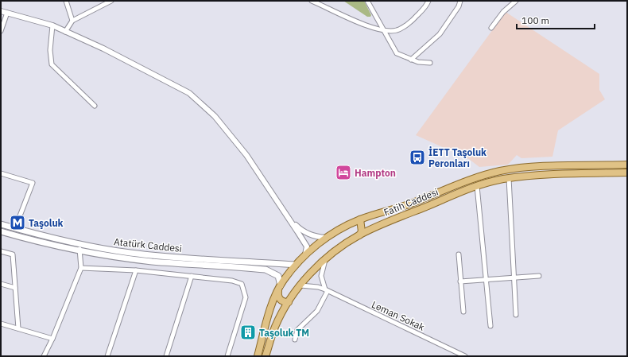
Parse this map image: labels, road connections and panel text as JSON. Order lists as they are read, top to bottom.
{
  "streets": {
    "main road": ["Fatih Caddesi", "Atatürk Caddesi"],
    "street": ["Leman Sokak"]
  },
  "crossings": [
    ["Fatih Caddesi", "Atatürk Caddesi"],
    ["Fatih Caddesi", "Leman Sokak"]
  ],
  "places": {
    "bus stop": ["İETT Taşoluk Peronları"],
    "hotel": ["Hampton"],
    "metro station": ["Taşoluk"],
    "building": ["Taşoluk TM"]
  },
  "scale_bar": "100 m"
}
